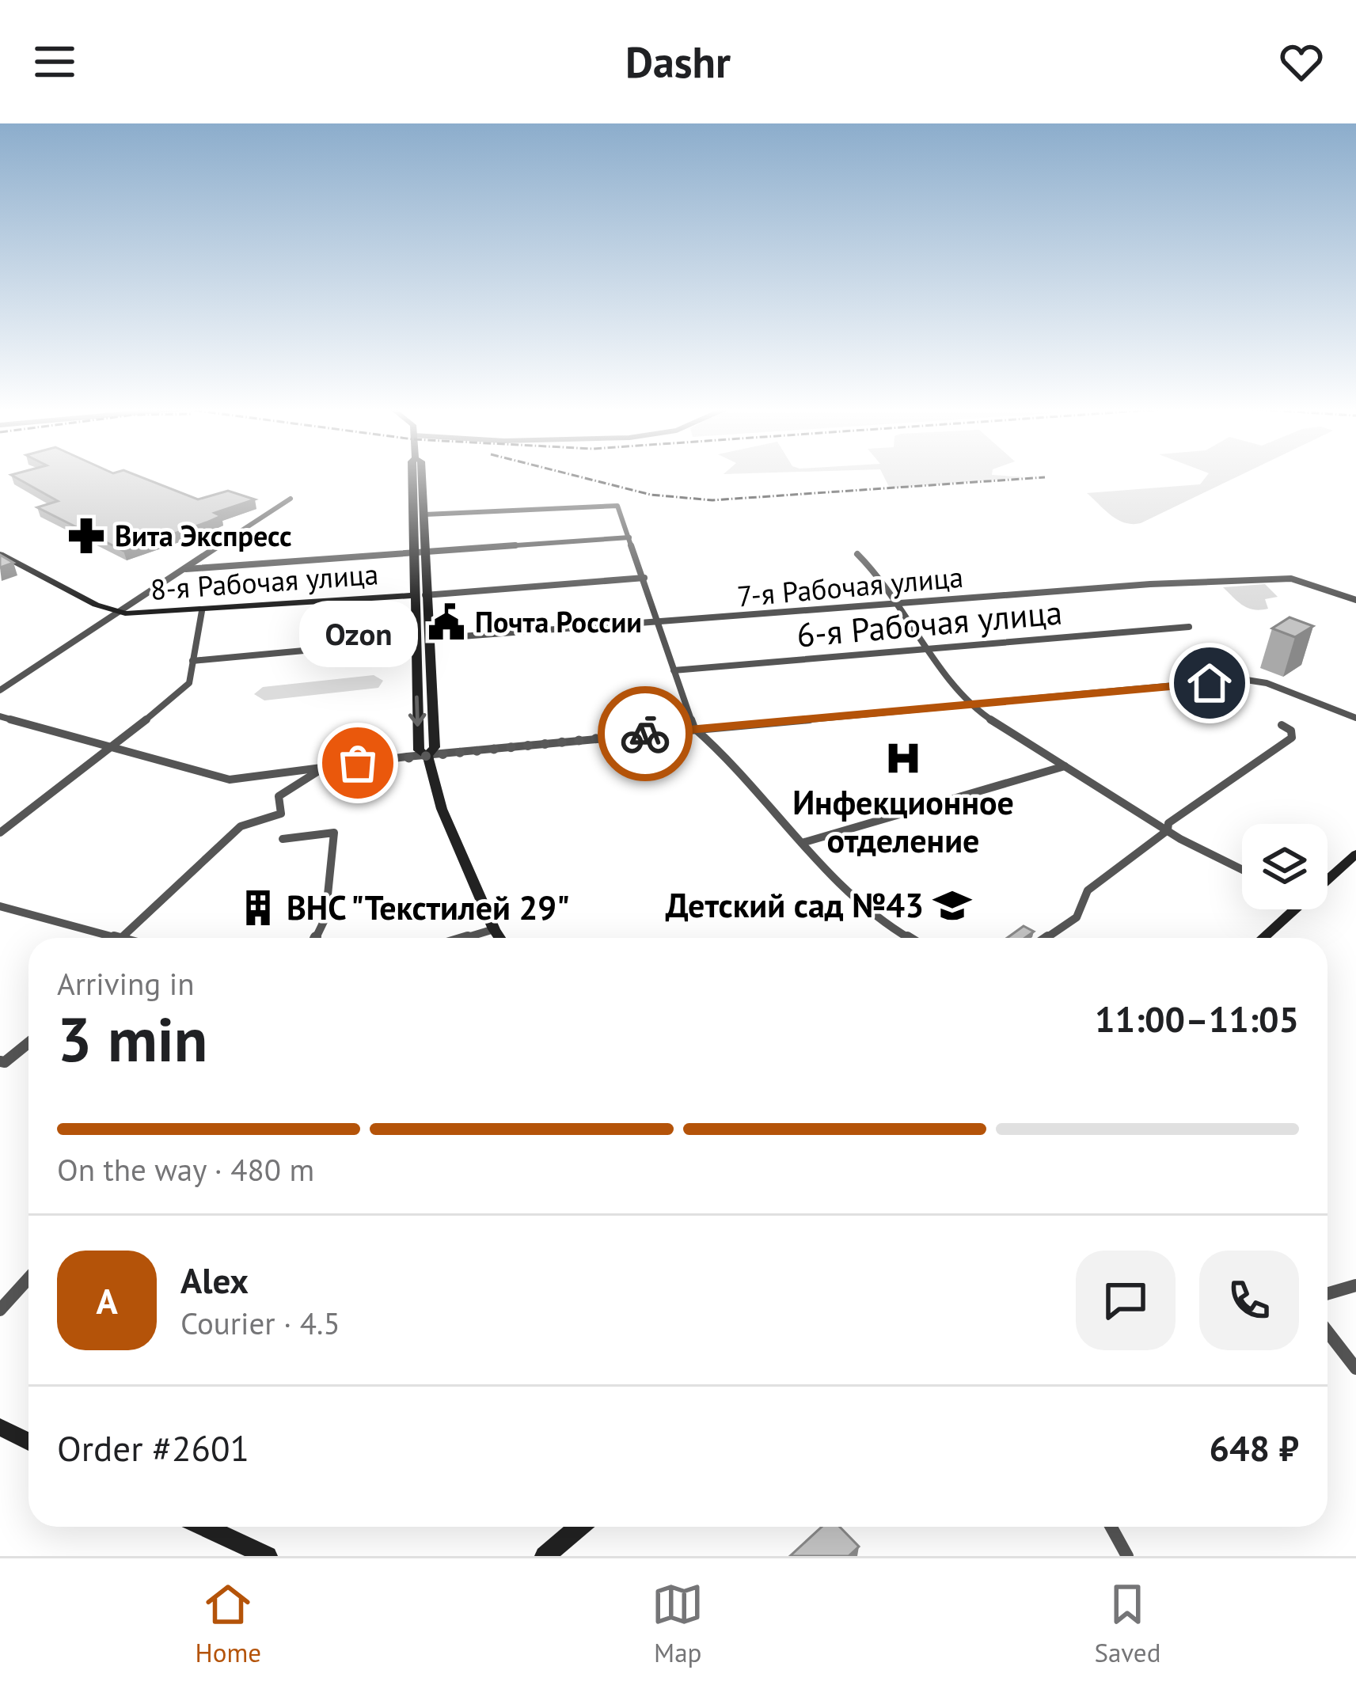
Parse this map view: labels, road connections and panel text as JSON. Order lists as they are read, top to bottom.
{
  "streets": {
    "street": ["8-я Рабочая улица", "7-я Рабочая улица", "6-я Рабочая улица"]
  },
  "places": {
    "pharmacy": ["Вита Экспресс"],
    "public building": ["Почта России"],
    "hospital": ["Инфекционное отделение"],
    "other": ["Ozon"],
    "school or university": ["Детский сад №43"],
    "building": ["ВНС \"Текстилей 29\""]
  },
  "page": {
    "header": "Dashr",
    "bubble": "Ozon",
    "heading": ["3 min", "Arriving in", "11:00–11:05"],
    "panel": [
      "Alex",
      "Courier · 4.5",
      "Order #2601",
      "648 ₽"
    ],
    "bar": "On the way · 480 m",
    "round": "A",
    "tabs": ["Home", "Map", "Saved"]
  }
}
